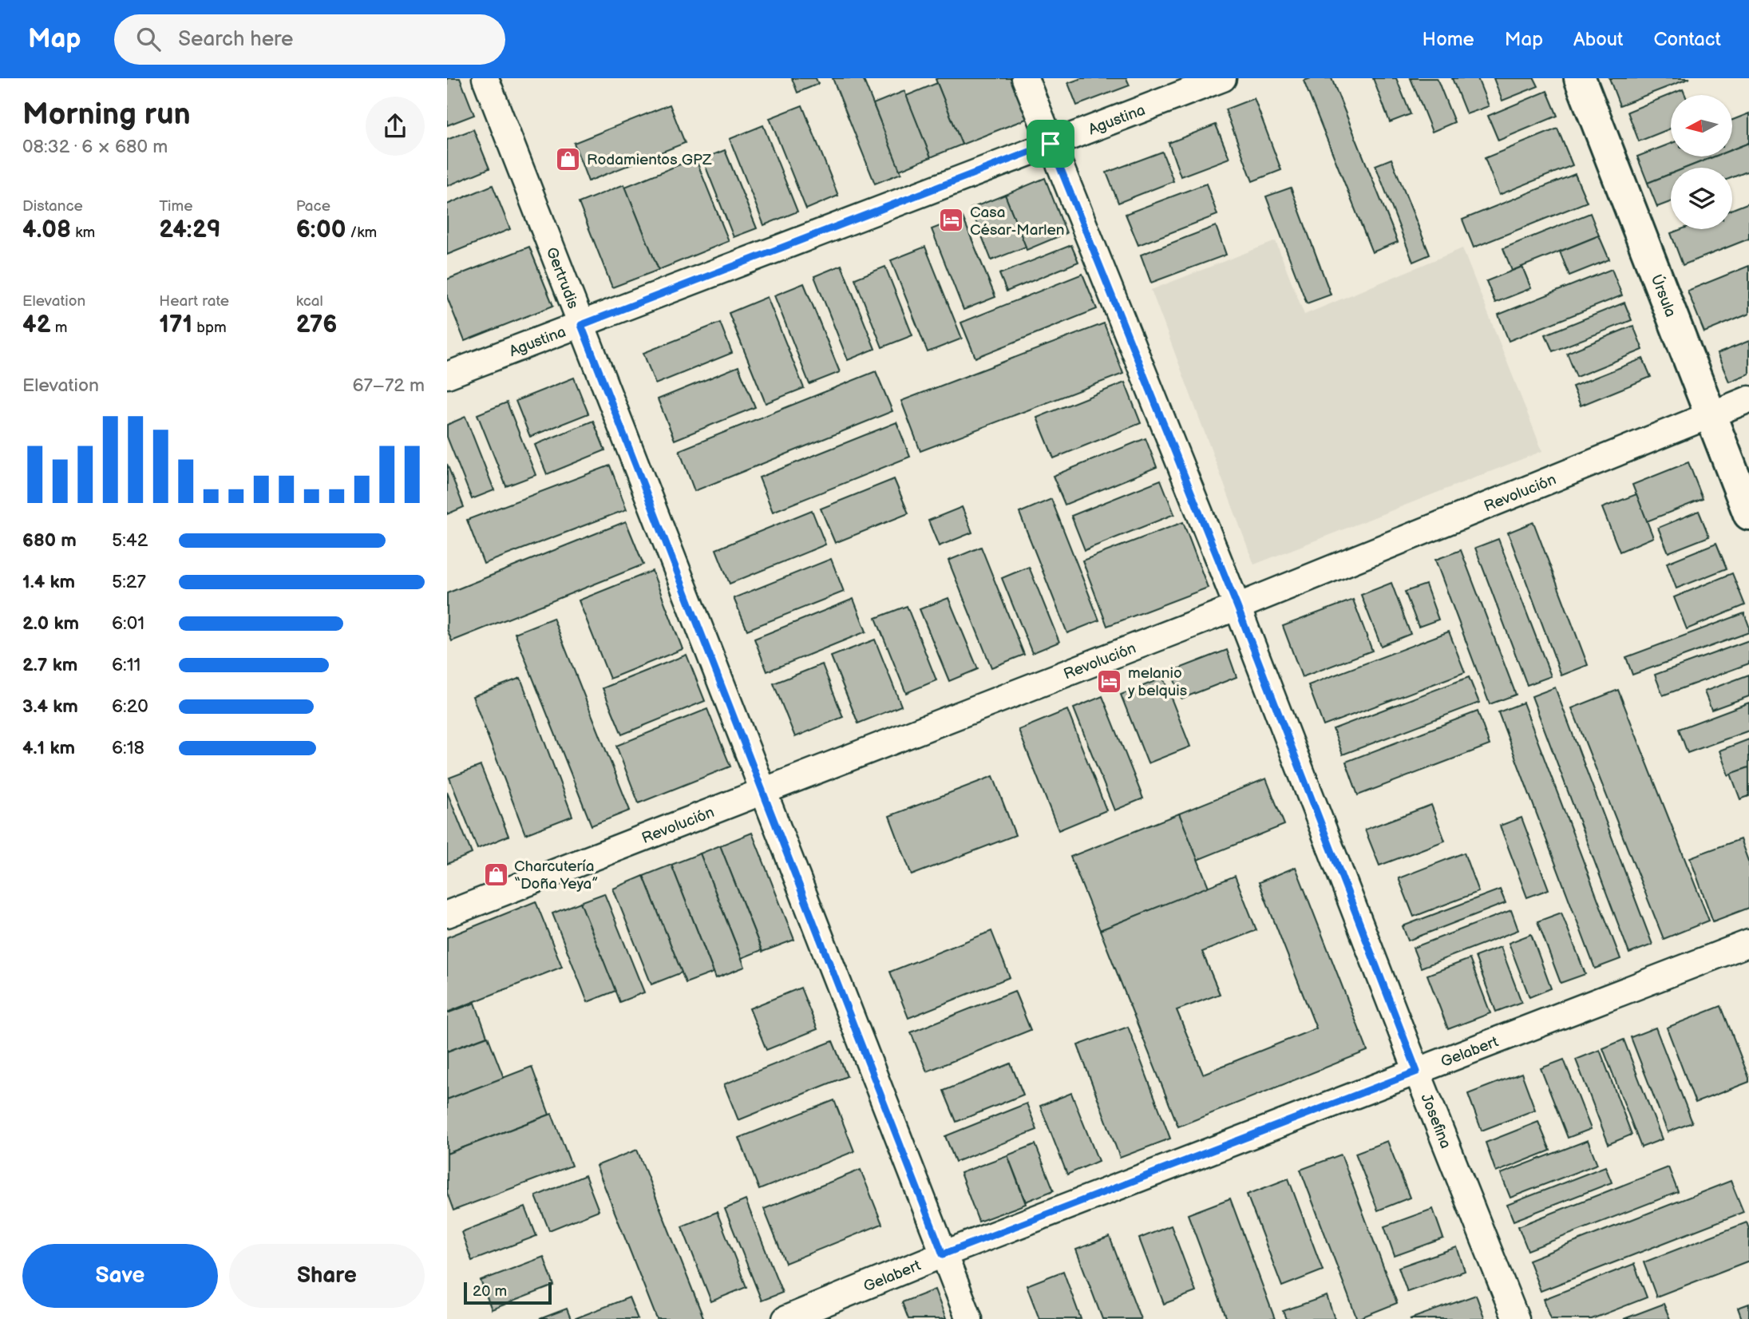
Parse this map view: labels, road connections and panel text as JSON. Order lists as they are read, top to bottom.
{
  "streets": {
    "street": [
      "Agustina",
      "Gertrudis",
      "Úrsula",
      "Revolución",
      "Gelabert",
      "Josefina"
    ]
  },
  "crossings": [
    ["Agustina", "Gertrudis"],
    ["Agustina", "Josefina"],
    ["Gertrudis", "Revolución"],
    ["Gertrudis", "Gelabert"],
    ["Úrsula", "Revolución"],
    ["Revolución", "Josefina"],
    ["Gelabert", "Josefina"]
  ],
  "places": {
    "shop": ["Rodamientos GPZ", "Charcutería “Doña Yeya”"],
    "hotel": ["Casa César-Marlen", "melanio y belquis"]
  },
  "scale_bar": "20 m",
  "north": "left",
  "page": {
    "header": "Map",
    "search": "Search here",
    "nav": [
      "Home",
      "Map",
      "About",
      "Contact"
    ],
    "heading": ["Morning run", "08:32 · 6 × 680 m"],
    "stats": [
      ["Distance", "4.08 km"],
      ["Time", "24:29"],
      ["Pace", "6:00 /km"],
      ["Elevation", "42 m"],
      ["Heart rate", "171 bpm"],
      ["kcal", "276"]
    ],
    "chart": ["Elevation", "67–72 m"],
    "list": [
      {
        "name": "680 m",
        "note": "5:42"
      },
      {
        "name": "1.4 km",
        "note": "5:27"
      },
      {
        "name": "2.0 km",
        "note": "6:01"
      },
      {
        "name": "2.7 km",
        "note": "6:11"
      },
      {
        "name": "3.4 km",
        "note": "6:20"
      },
      {
        "name": "4.1 km",
        "note": "6:18"
      }
    ],
    "buttons": ["Save", "Share"],
    "scale": "20 m"
  }
}
